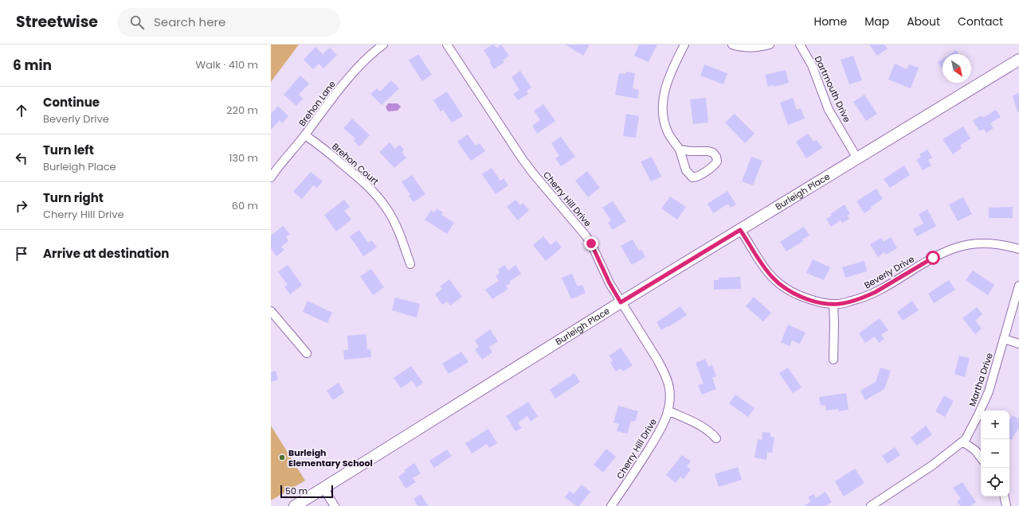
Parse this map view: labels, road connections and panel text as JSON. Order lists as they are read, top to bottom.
{
  "streets": {
    "street": [
      "Dartmouth Drive",
      "Brehon Lane",
      "Brehon Court",
      "Burleigh Place",
      "Cherry Hill Drive",
      "Beverly Drive",
      "Martha Drive"
    ]
  },
  "crossings": [
    ["Dartmouth Drive", "Burleigh Place"],
    ["Brehon Lane", "Brehon Court"],
    ["Burleigh Place", "Cherry Hill Drive"],
    ["Burleigh Place", "Beverly Drive"]
  ],
  "places": ["Burleigh Elementary School"],
  "scale_bar": "50 m",
  "north": "bottom right",
  "page": {
    "header": "Streetwise",
    "search": "Search here",
    "nav": [
      "Home",
      "Map",
      "About",
      "Contact"
    ],
    "heading": ["6 min", "Walk · 410 m"],
    "list": [
      ["Continue", "Beverly Drive", "220 m"],
      ["Turn left", "Burleigh Place", "130 m"],
      ["Turn right", "Cherry Hill Drive", "60 m"],
      "Arrive at destination"
    ],
    "map_buttons": ["+", "−"],
    "scale": "50 m"
  }
}
